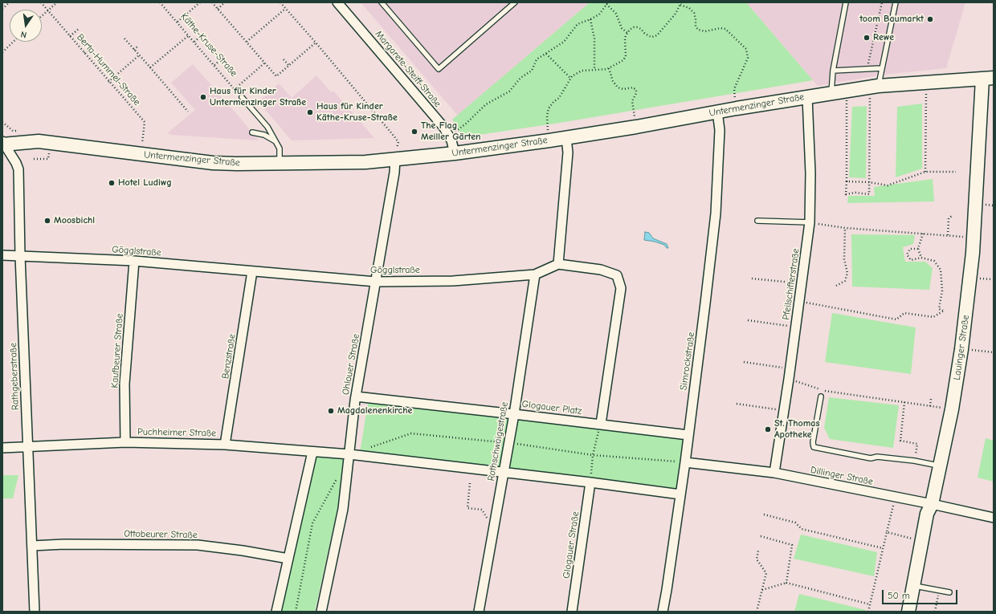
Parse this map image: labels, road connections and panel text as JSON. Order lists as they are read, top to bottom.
{
  "streets": {
    "street": [
      "Margarete-Steiff-Straße",
      "Untermenzinger Straße",
      "Gögglstraße",
      "Pfeilschifterstraße",
      "Lauinger Straße",
      "Kaufbeurer Straße",
      "Benzstraße",
      "Simrockstraße",
      "Ohlauer Straße",
      "Rathgeberstraße",
      "Glogauer Platz",
      "Puchheimer Straße",
      "Rothschwaigestraße",
      "Dillinger Straße",
      "Ottobeurer Straße",
      "Glogauer Straße"
    ],
    "path": ["Käthe-Kruse-Straße", "Berta-Hummel-Straße"]
  },
  "crossings": [
    ["Margarete-Steiff-Straße", "Untermenzinger Straße"],
    ["Berta-Hummel-Straße", "Untermenzinger Straße"],
    ["Untermenzinger Straße", "Pfeilschifterstraße"],
    ["Untermenzinger Straße", "Lauinger Straße"],
    ["Untermenzinger Straße", "Simrockstraße"],
    ["Untermenzinger Straße", "Ohlauer Straße"],
    ["Untermenzinger Straße", "Rathgeberstraße"],
    ["Gögglstraße", "Kaufbeurer Straße"],
    ["Gögglstraße", "Benzstraße"],
    ["Gögglstraße", "Ohlauer Straße"],
    ["Gögglstraße", "Rathgeberstraße"],
    ["Gögglstraße", "Glogauer Platz"],
    ["Gögglstraße", "Rothschwaigestraße"],
    ["Pfeilschifterstraße", "Dillinger Straße"],
    ["Lauinger Straße", "Dillinger Straße"],
    ["Kaufbeurer Straße", "Puchheimer Straße"],
    ["Benzstraße", "Puchheimer Straße"],
    ["Simrockstraße", "Glogauer Platz"],
    ["Simrockstraße", "Dillinger Straße"],
    ["Ohlauer Straße", "Glogauer Platz"],
    ["Ohlauer Straße", "Puchheimer Straße"],
    ["Rathgeberstraße", "Puchheimer Straße"],
    ["Rathgeberstraße", "Ottobeurer Straße"],
    ["Glogauer Platz", "Rothschwaigestraße"]
  ],
  "places": [
    "toom Baumarkt",
    "Rewe",
    "Haus für Kinder Untermenzinger Straße",
    "Haus für Kinder Käthe-Kruse-Straße",
    "The Flag Meiller Gärten",
    "Hotel Ludiwg",
    "Moosbichl",
    "Magdalenenkirche",
    "St. Thomas Apotheke"
  ],
  "scale_bar": "50 m",
  "north": "bottom"
}
